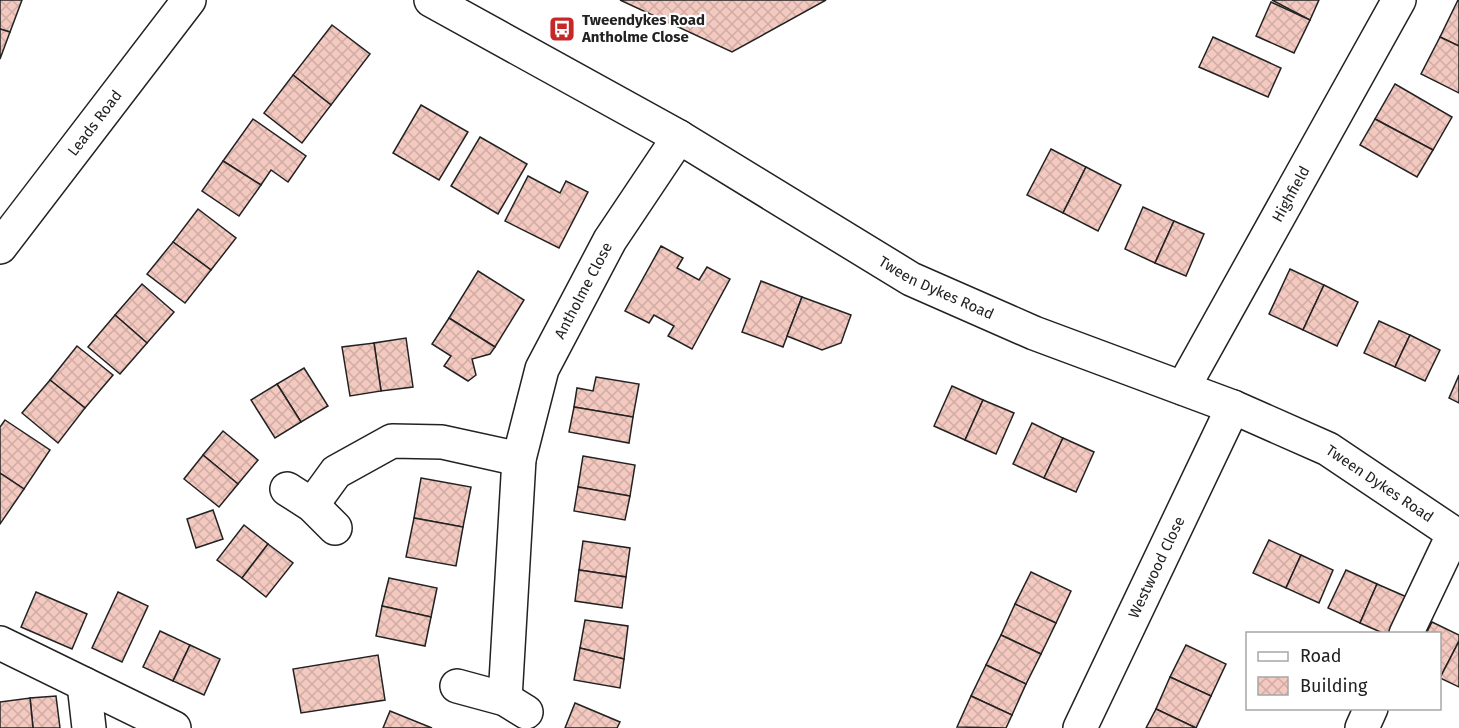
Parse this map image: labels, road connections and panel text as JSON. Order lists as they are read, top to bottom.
{
  "streets": {
    "street": [
      "Leads Road",
      "Highfield",
      "Tween Dykes Road",
      "Antholme Close",
      "Westwood Close"
    ]
  },
  "crossings": [
    ["Highfield", "Tween Dykes Road"],
    ["Tween Dykes Road", "Antholme Close"],
    ["Tween Dykes Road", "Westwood Close"]
  ],
  "places": {
    "bus stop": ["Tweendykes Road Antholme Close"]
  },
  "legend": ["Road", "Building"]
}
